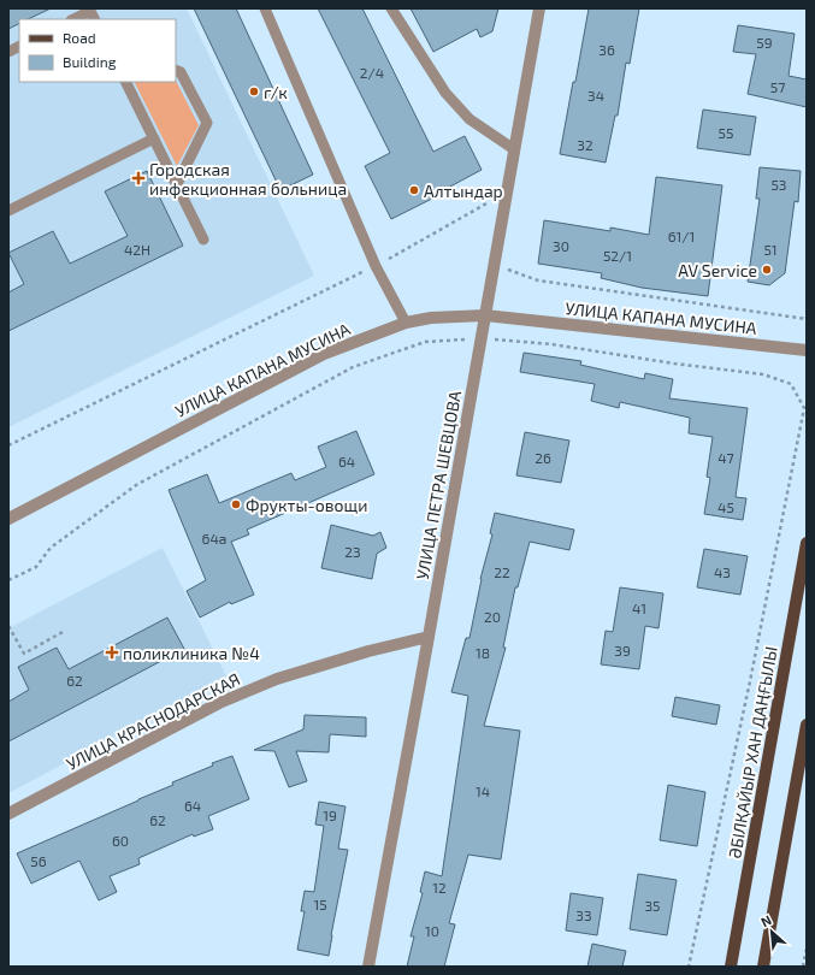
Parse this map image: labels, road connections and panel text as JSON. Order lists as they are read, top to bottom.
{
  "streets": {
    "main road": ["ӘБІЛҚАЙЫР ХАН ДАҢҒЫЛЫ"],
    "street": ["УЛИЦА КАПАНА МУСИНА", "УЛИЦА ПЕТРА ШЕВЦОВА", "УЛИЦА КРАСНОДАРСКАЯ"]
  },
  "crossings": [
    ["УЛИЦА КАПАНА МУСИНА", "УЛИЦА ПЕТРА ШЕВЦОВА"],
    ["УЛИЦА ПЕТРА ШЕВЦОВА", "УЛИЦА КРАСНОДАРСКАЯ"]
  ],
  "places": {
    "other": [
      "г/к",
      "Алтындар",
      "AV Service",
      "Фрукты-овощи"
    ],
    "health": ["Городская инфекционная больница", "поликлиника №4"]
  },
  "house_numbers": [
    "59",
    "36",
    "2/4",
    "57",
    "34",
    "55",
    "32",
    "53",
    "61/1",
    "30",
    "42H",
    "51",
    "52/1",
    "26",
    "47",
    "64",
    "45",
    "64а",
    "23",
    "22",
    "43",
    "41",
    "20",
    "39",
    "18",
    "62",
    "14",
    "64",
    "19",
    "62",
    "60",
    "56",
    "12",
    "15",
    "35",
    "33",
    "10"
  ],
  "legend": ["Road", "Building"],
  "north": "top left"
}
